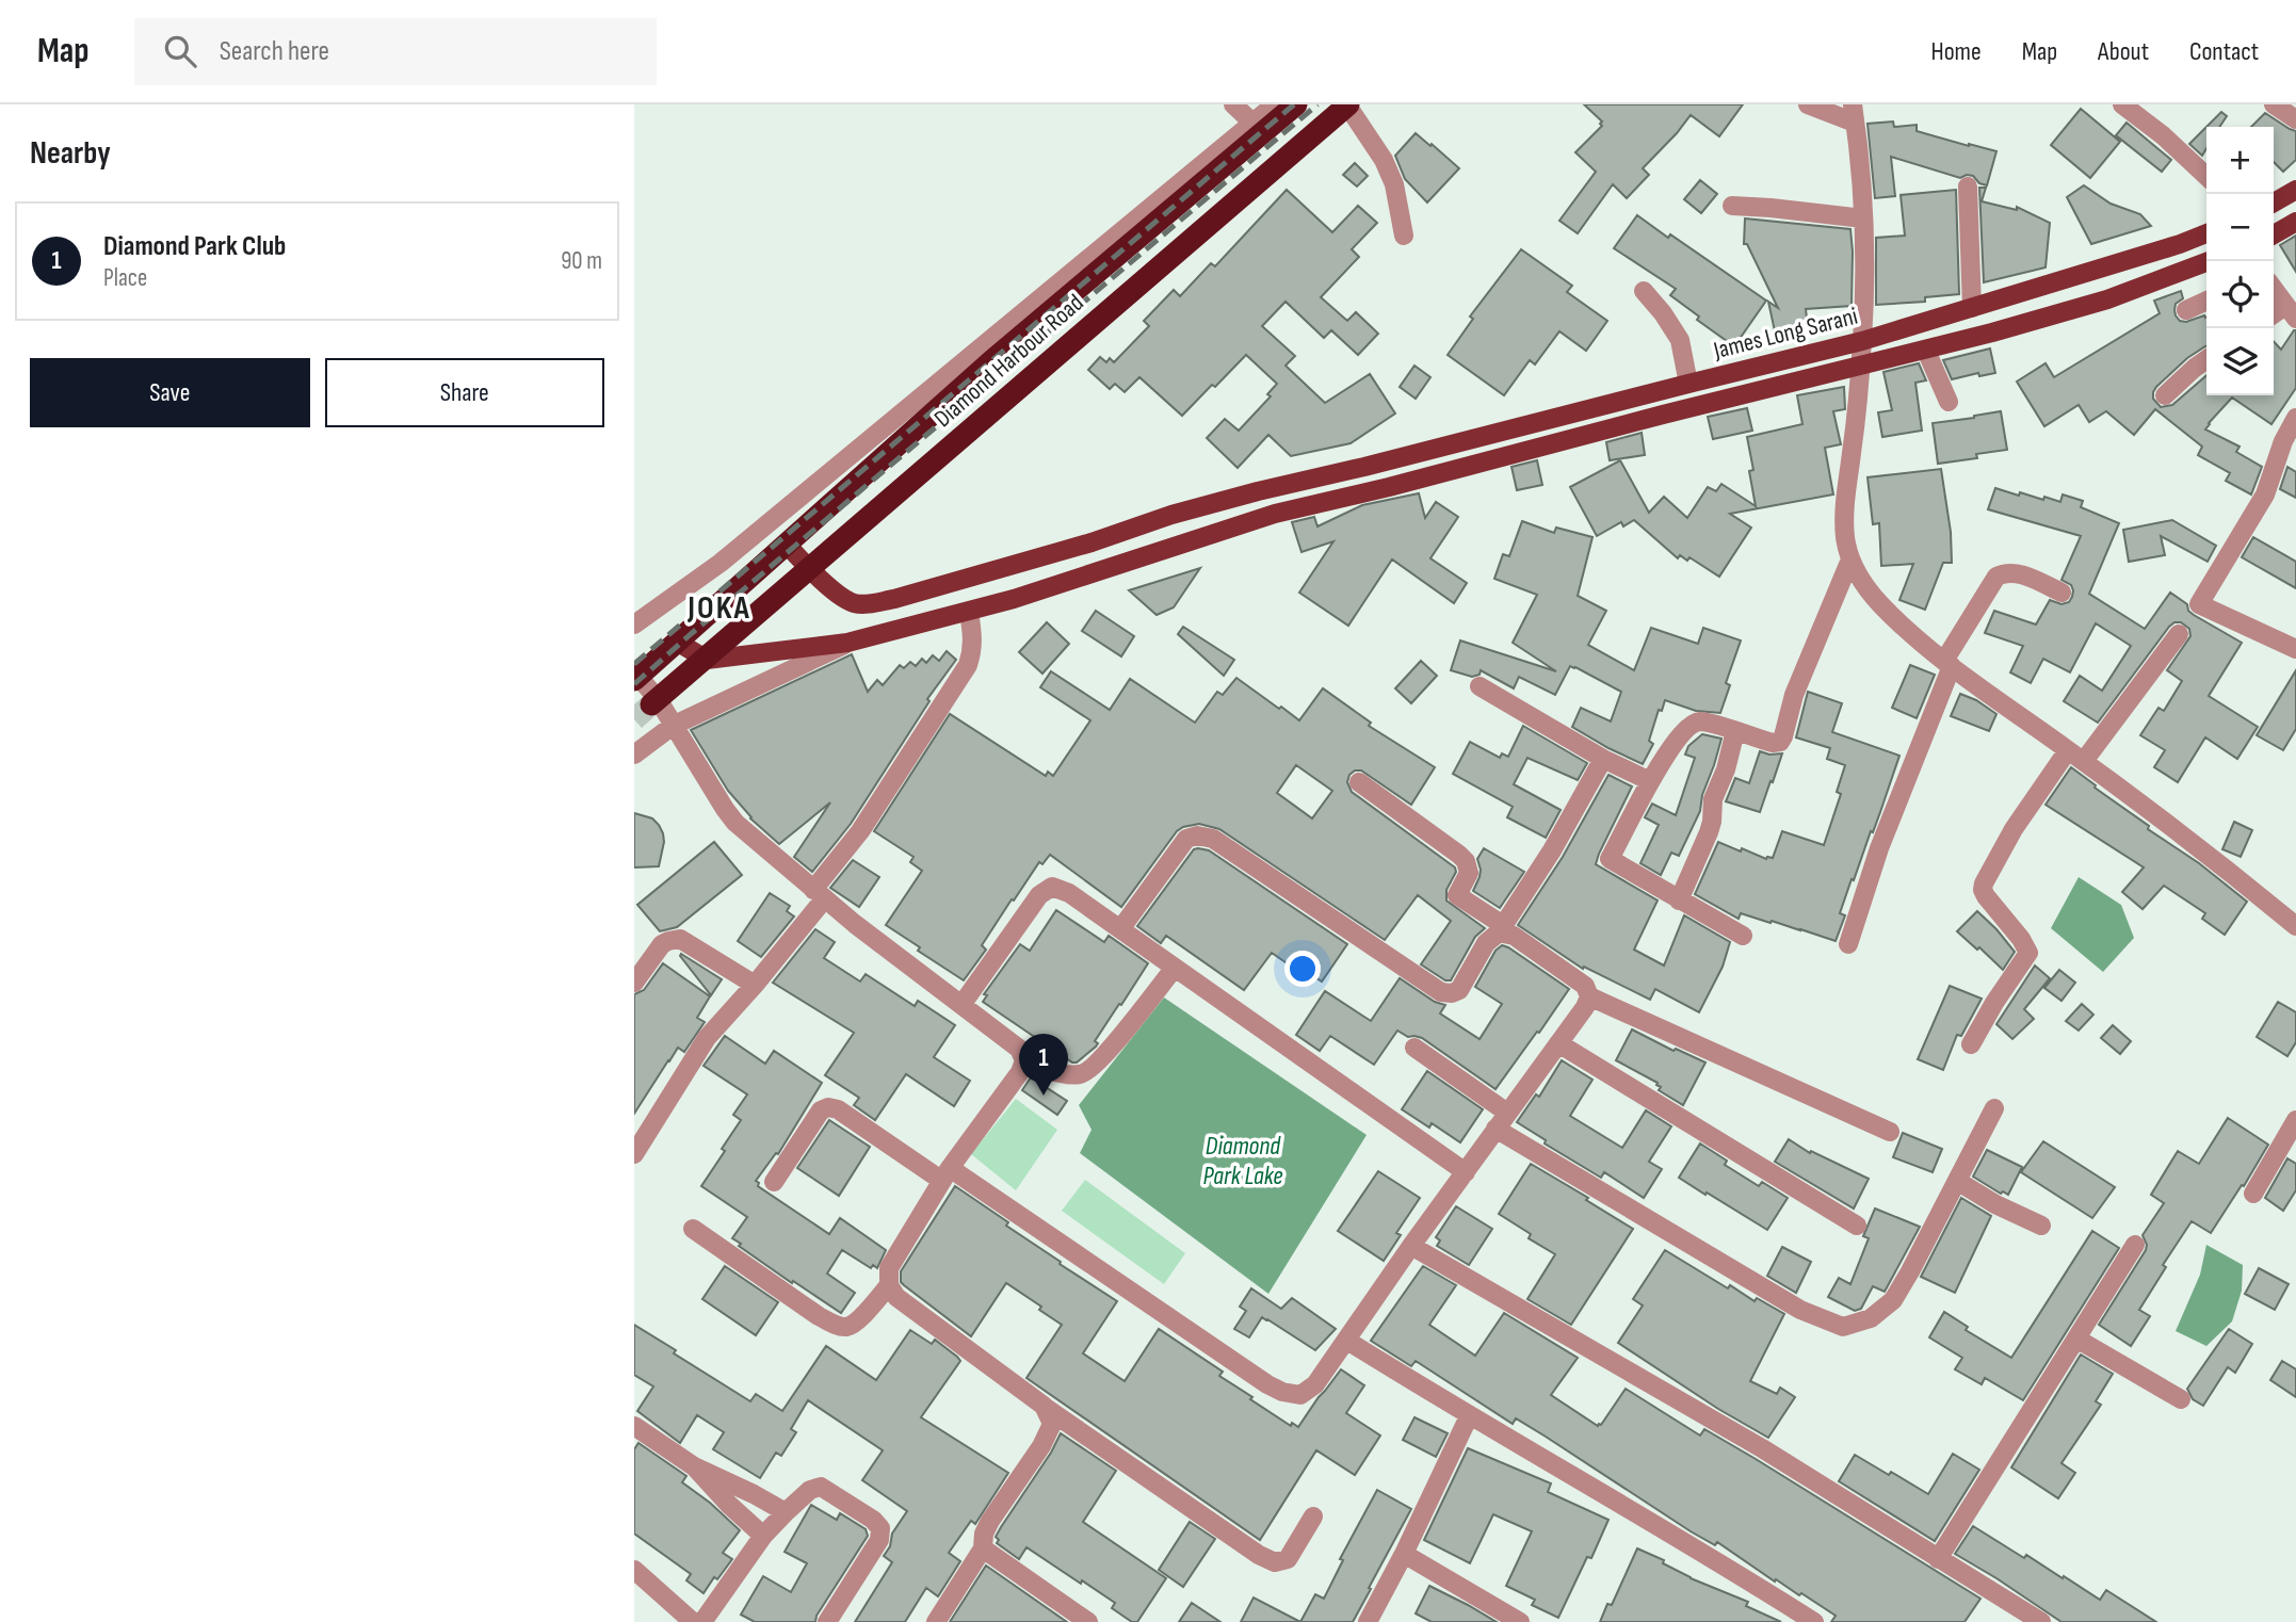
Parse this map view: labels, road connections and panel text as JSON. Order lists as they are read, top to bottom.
{
  "streets": {
    "highway": ["Diamond Harbour Road"],
    "main road": ["James Long Sarani"]
  },
  "crossings": [
    ["James Long Sarani", "Diamond Harbour Road"]
  ],
  "districts": ["JOKA"],
  "water": ["Diamond Park Lake"],
  "page": {
    "header": "Map",
    "search": "Search here",
    "nav": [
      "Home",
      "Map",
      "About",
      "Contact"
    ],
    "heading": "Nearby",
    "map_buttons": ["+", "−"],
    "list": [
      {
        "mark": "1",
        "name": "Diamond Park Club",
        "note": "Place",
        "value": "90 m"
      }
    ],
    "buttons": ["Save", "Share"],
    "pins": "1"
  }
}
